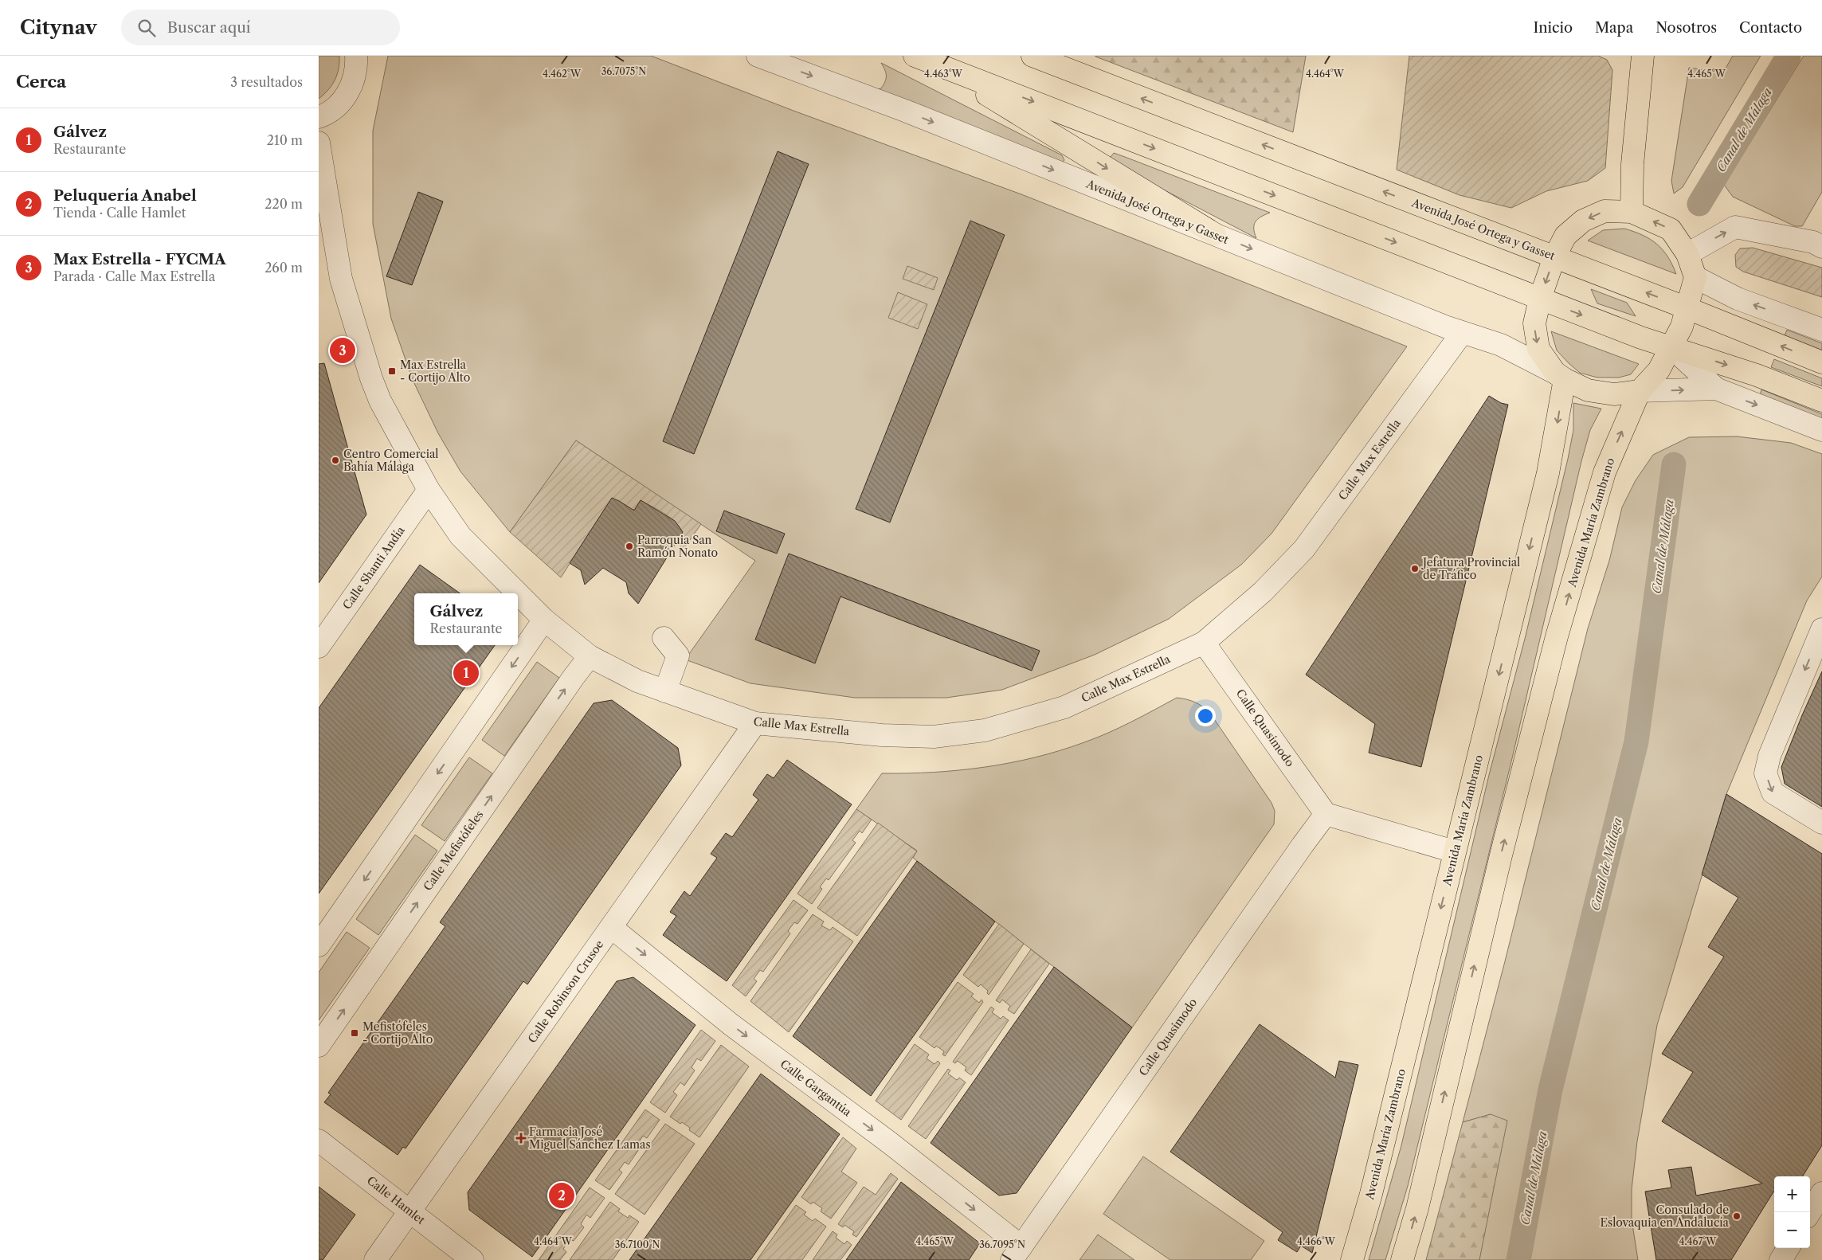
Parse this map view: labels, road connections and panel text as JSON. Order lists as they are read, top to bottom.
{
  "streets": {
    "main road": ["Avenida José Ortega y Gasset", "Avenida María Zambrano"],
    "street": [
      "Calle Max Estrella",
      "Calle Shanti Andía",
      "Calle Quasimodo",
      "Calle Mefistófeles",
      "Calle Robinson Crusoe",
      "Calle Gargantúa",
      "Calle Hamlet"
    ]
  },
  "crossings": [
    ["Avenida José Ortega y Gasset", "Calle Max Estrella"],
    ["Avenida José Ortega y Gasset", "Avenida María Zambrano"],
    ["Calle Max Estrella", "Calle Shanti Andía"],
    ["Calle Max Estrella", "Calle Quasimodo"],
    ["Calle Max Estrella", "Calle Mefistófeles"],
    ["Calle Max Estrella", "Calle Robinson Crusoe"],
    ["Calle Quasimodo", "Calle Gargantúa"],
    ["Calle Robinson Crusoe", "Calle Gargantúa"],
    ["Calle Robinson Crusoe", "Calle Hamlet"]
  ],
  "one_way": ["Calle Gargantúa"],
  "water": ["Canal de Málaga"],
  "places": {
    "transit": ["Max Estrella - Cortijo Alto", "Mefistófeles - Cortijo Alto"],
    "other": [
      "Centro Comercial Bahía Málaga",
      "Parroquia San Ramón Nonato",
      "Jefatura Provincial de Tráfico",
      "Consulado de Eslovaquia en Andalucía"
    ],
    "health": ["Farmacia José Miguel Sánchez Lamas"]
  },
  "page": {
    "header": "Citynav",
    "search": "Buscar aquí",
    "nav": [
      "Inicio",
      "Mapa",
      "Nosotros",
      "Contacto"
    ],
    "heading": ["Cerca", "3 resultados"],
    "list": [
      {
        "mark": "1",
        "name": "Gálvez",
        "note": "Restaurante",
        "value": "210 m"
      },
      {
        "mark": "2",
        "name": "Peluquería Anabel",
        "note": "Tienda · Calle Hamlet",
        "value": "220 m"
      },
      {
        "mark": "3",
        "name": "Max Estrella - FYCMA",
        "note": "Parada · Calle Max Estrella",
        "value": "260 m"
      }
    ],
    "pins": ["3", "1", "2"],
    "popup": ["Gálvez", "Restaurante"],
    "map_buttons": ["+", "−"]
  },
  "coordinates": [
    "36.7075°N",
    "4.462°W",
    "4.465°W",
    "4.463°W",
    "4.464°W",
    "4.466°W",
    "4.467°W",
    "36.7100°N",
    "36.7095°N"
  ]
}
